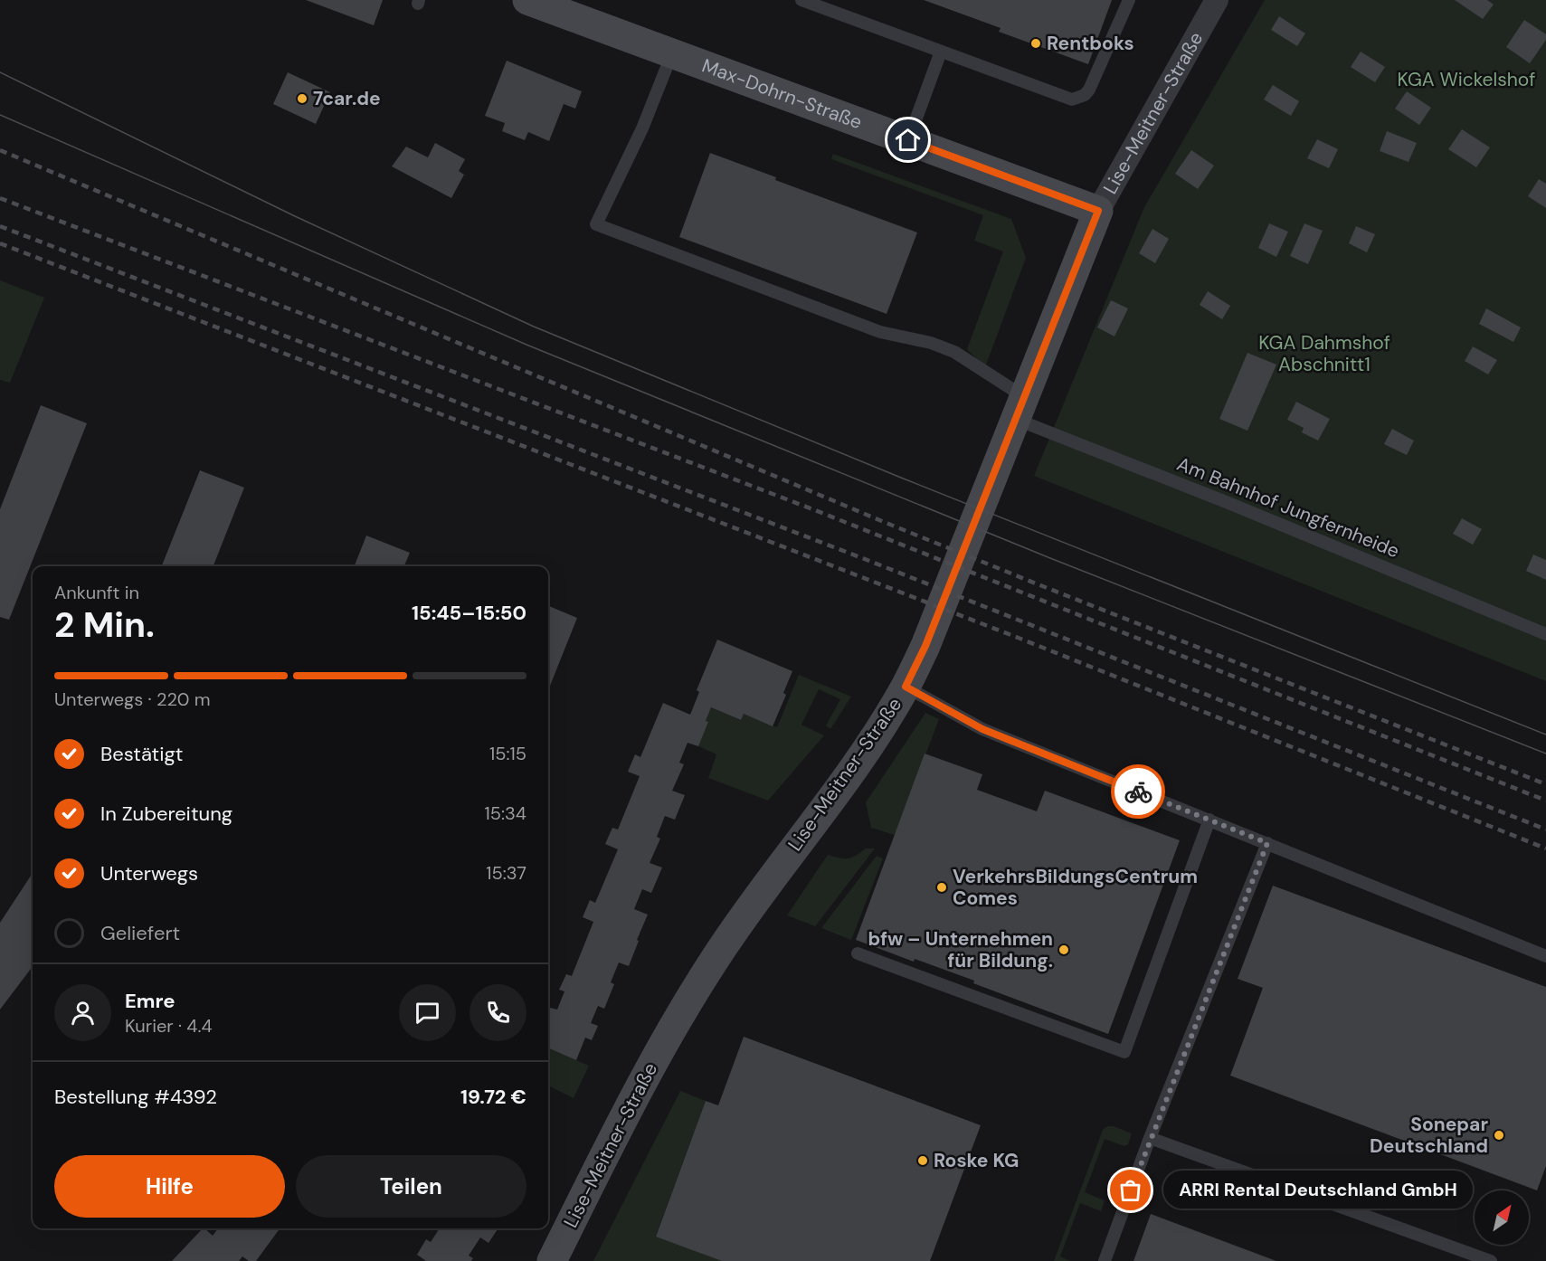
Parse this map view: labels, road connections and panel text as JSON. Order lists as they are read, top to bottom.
{
  "streets": {
    "main road": ["Max-Dohrn-Straße", "Lise-Meitner-Straße"],
    "lane": ["Am Bahnhof Jungfernheide"]
  },
  "crossings": [
    ["Max-Dohrn-Straße", "Lise-Meitner-Straße"],
    ["Max-Dohrn-Straße", "Am Bahnhof Jungfernheide"],
    ["Lise-Meitner-Straße", "Am Bahnhof Jungfernheide"]
  ],
  "parks": ["KGA Wickelshof", "KGA Dahmshof Abschnitt1"],
  "places": [
    "Rentboks",
    "7car.de",
    "VerkehrsBildungsCentrum Comes",
    "bfw – Unternehmen für Bildung.",
    "Sonepar Deutschland",
    "Roske KG",
    "ARRI Rental Deutschland GmbH"
  ],
  "north": "top right",
  "page": {
    "heading": ["2 Min.", "Ankunft in", "15:45–15:50"],
    "panel": [
      "Emre",
      "Kurier · 4.4",
      "Bestellung #4392",
      "19.72 €"
    ],
    "bar": "Unterwegs · 220 m",
    "list": [
      ["Bestätigt", "15:15"],
      ["In Zubereitung", "15:34"],
      ["Unterwegs", "15:37"],
      "Geliefert"
    ],
    "buttons": ["Hilfe", "Teilen"],
    "bubble": "ARRI Rental Deutschland GmbH"
  }
}
